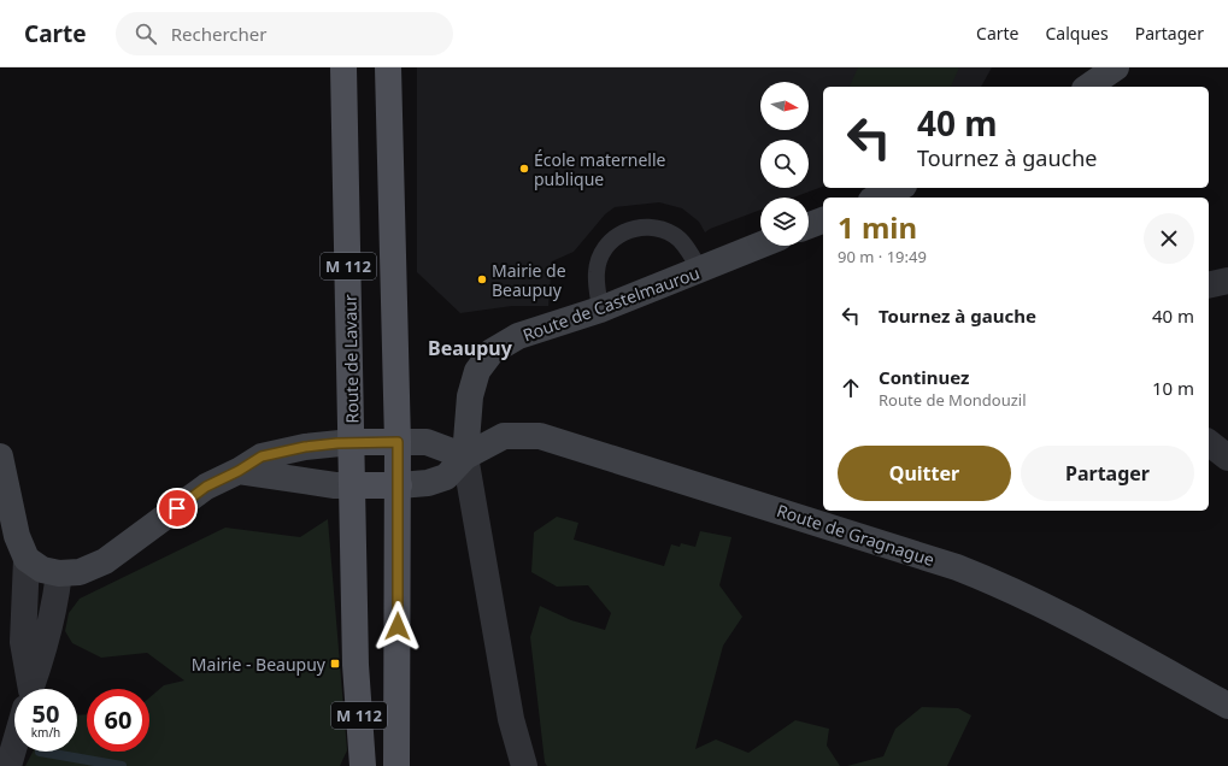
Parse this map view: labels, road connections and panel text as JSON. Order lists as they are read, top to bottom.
{
  "streets": {
    "main road": ["M 112", "Route de Lavaur"],
    "street": ["Route de Castelmaurou", "Route de Gragnague"]
  },
  "crossings": [
    ["M 112", "Route de Gragnague"],
    ["Route de Castelmaurou", "Route de Gragnague"]
  ],
  "districts": ["Beaupuy"],
  "places": {
    "other": ["École maternelle publique", "Mairie de Beaupuy"],
    "transit": ["Mairie - Beaupuy"]
  },
  "north": "right",
  "page": {
    "header": "Carte",
    "search": "Rechercher",
    "nav": ["Carte", "Calques", "Partager"],
    "turn": ["40 m", "Tournez à gauche"],
    "heading": ["1 min", "90 m · 19:49"],
    "list": [
      {
        "name": "Tournez à gauche",
        "value": "40 m"
      },
      {
        "name": "Continuez",
        "note": "Route de Mondouzil",
        "value": "10 m"
      }
    ],
    "buttons": ["Quitter", "Partager"],
    "speed": "50 km/h",
    "limit": "60"
  }
}
